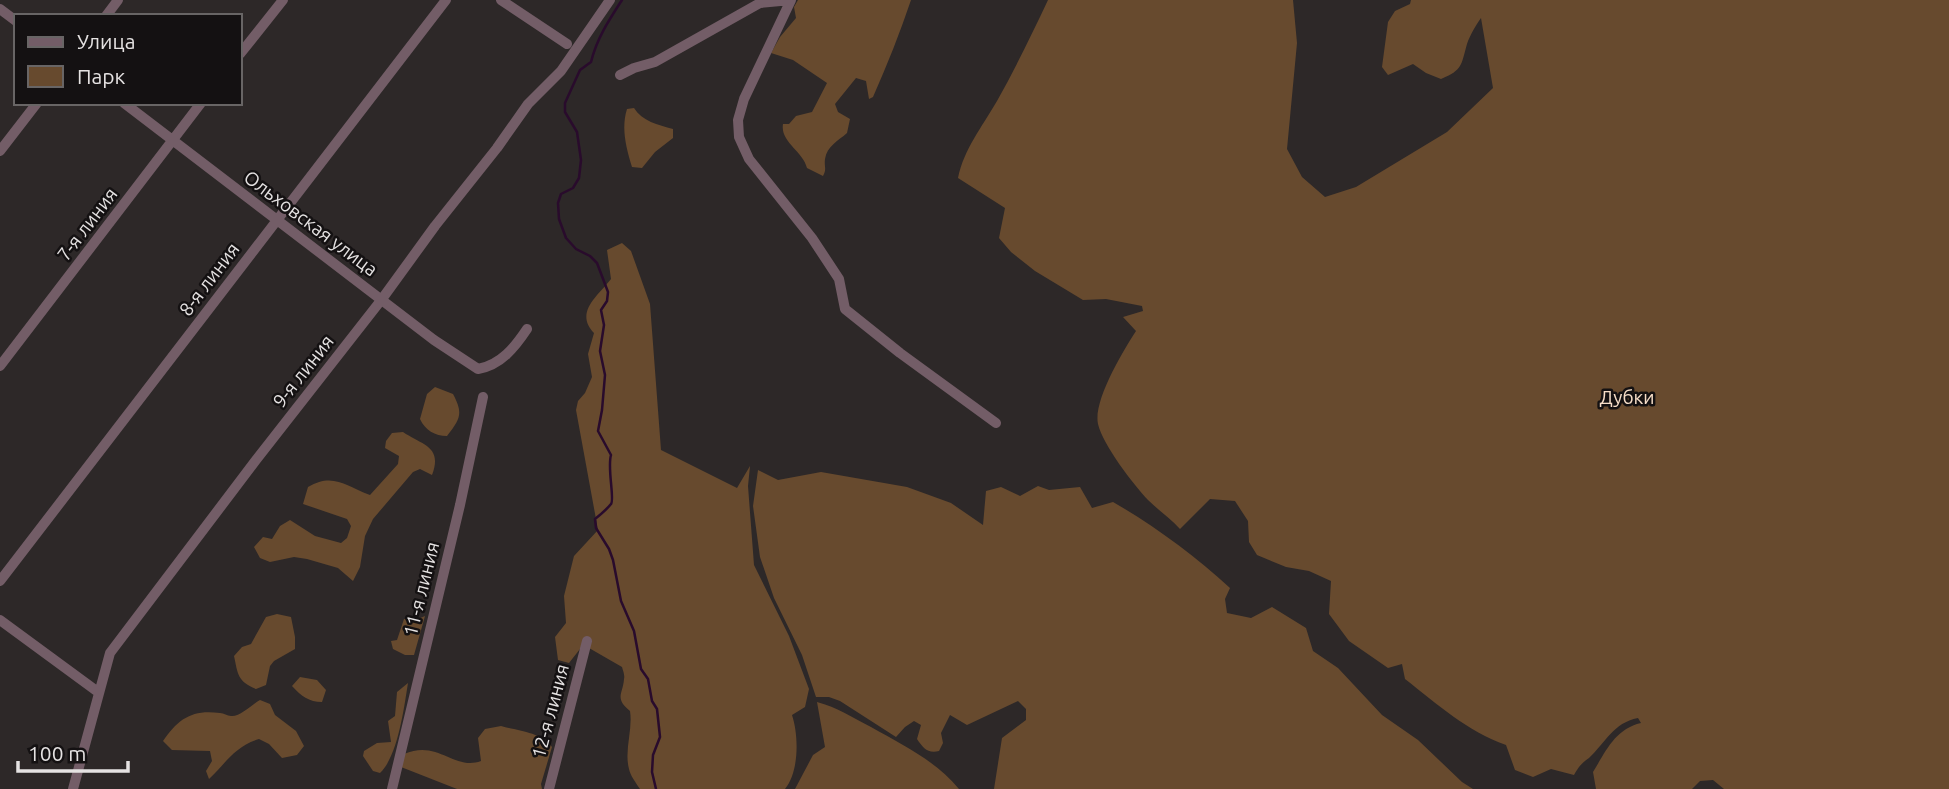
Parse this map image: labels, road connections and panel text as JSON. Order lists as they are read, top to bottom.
{
  "streets": {
    "street": [
      "Ольховская улица",
      "7-я линия",
      "8-я линия",
      "9-я линия",
      "11-я линия",
      "12-я линия"
    ]
  },
  "crossings": [
    ["Ольховская улица", "7-я линия"],
    ["Ольховская улица", "8-я линия"],
    ["Ольховская улица", "9-я линия"]
  ],
  "parks": ["Дубки"],
  "legend": ["Улица", "Парк"],
  "scale_bar": "100 m"
}
